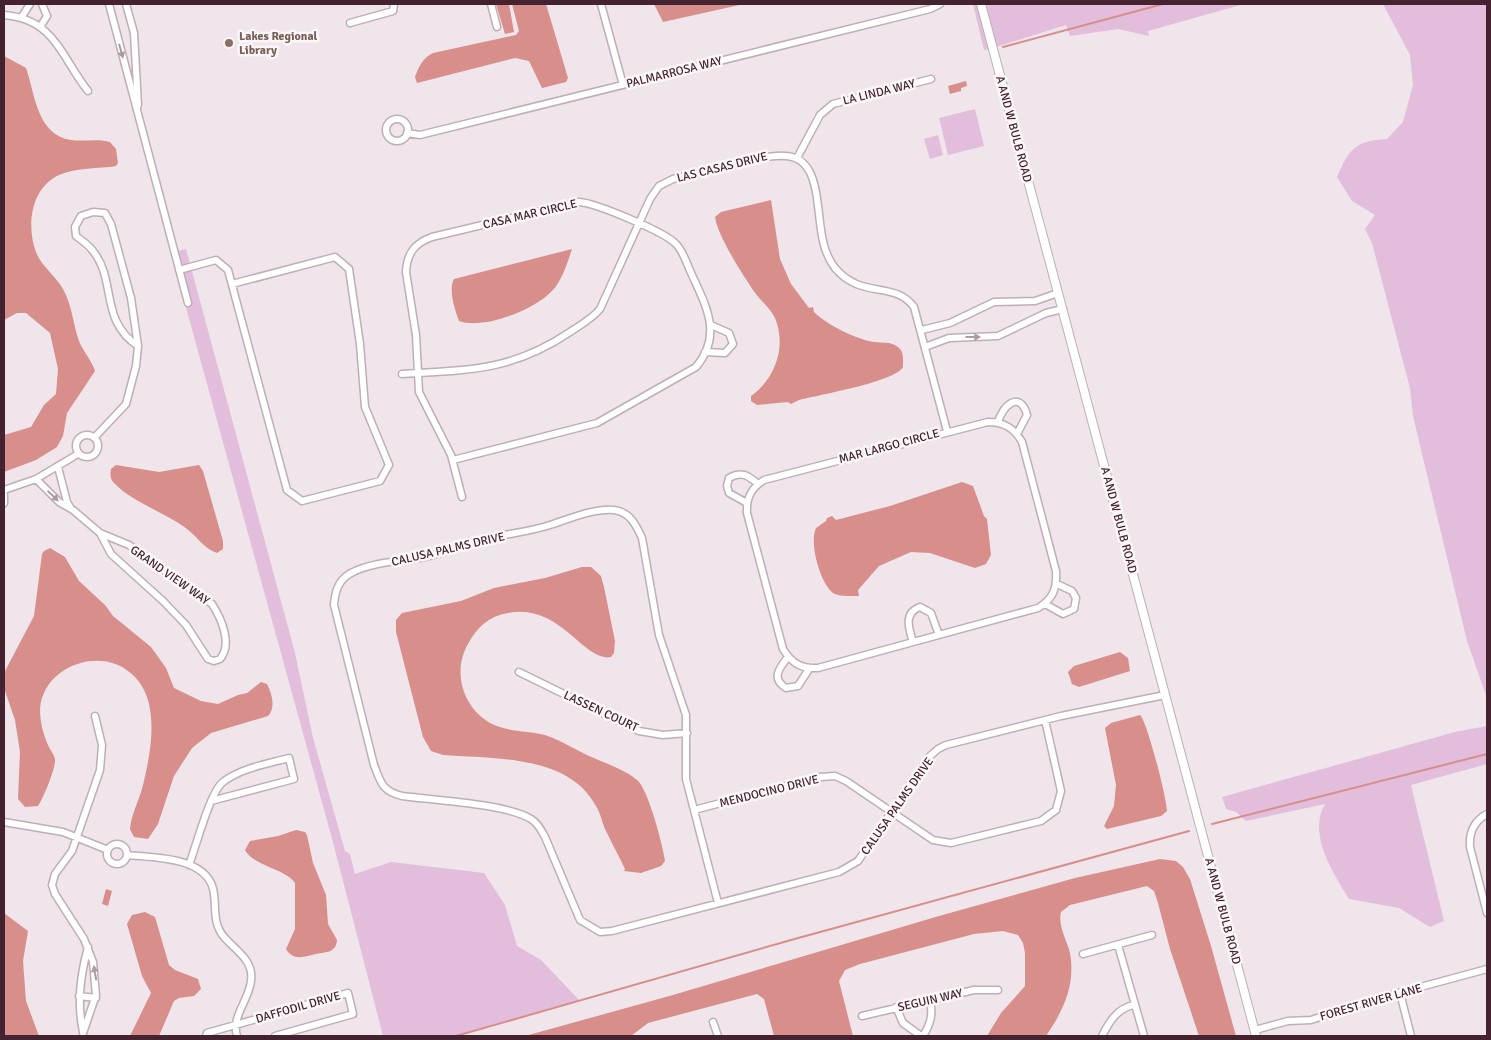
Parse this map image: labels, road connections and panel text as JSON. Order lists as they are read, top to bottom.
{
  "streets": {
    "street": [
      "PALMARROSA WAY",
      "LA LINDA WAY",
      "A AND W BULB ROAD",
      "LAS CASAS DRIVE",
      "CASA MAR CIRCLE",
      "MAR LARGO CIRCLE",
      "CALUSA PALMS DRIVE",
      "GRAND VIEW WAY",
      "LASSEN COURT",
      "MENDOCINO DRIVE",
      "SEGUIN WAY",
      "FOREST RIVER LANE",
      "DAFFODIL DRIVE"
    ]
  },
  "crossings": [
    ["LA LINDA WAY", "LAS CASAS DRIVE"],
    ["A AND W BULB ROAD", "CALUSA PALMS DRIVE"],
    ["A AND W BULB ROAD", "FOREST RIVER LANE"],
    ["LAS CASAS DRIVE", "CASA MAR CIRCLE"],
    ["CALUSA PALMS DRIVE", "LASSEN COURT"],
    ["CALUSA PALMS DRIVE", "MENDOCINO DRIVE"]
  ],
  "places": ["Lakes Regional Library"]
}
